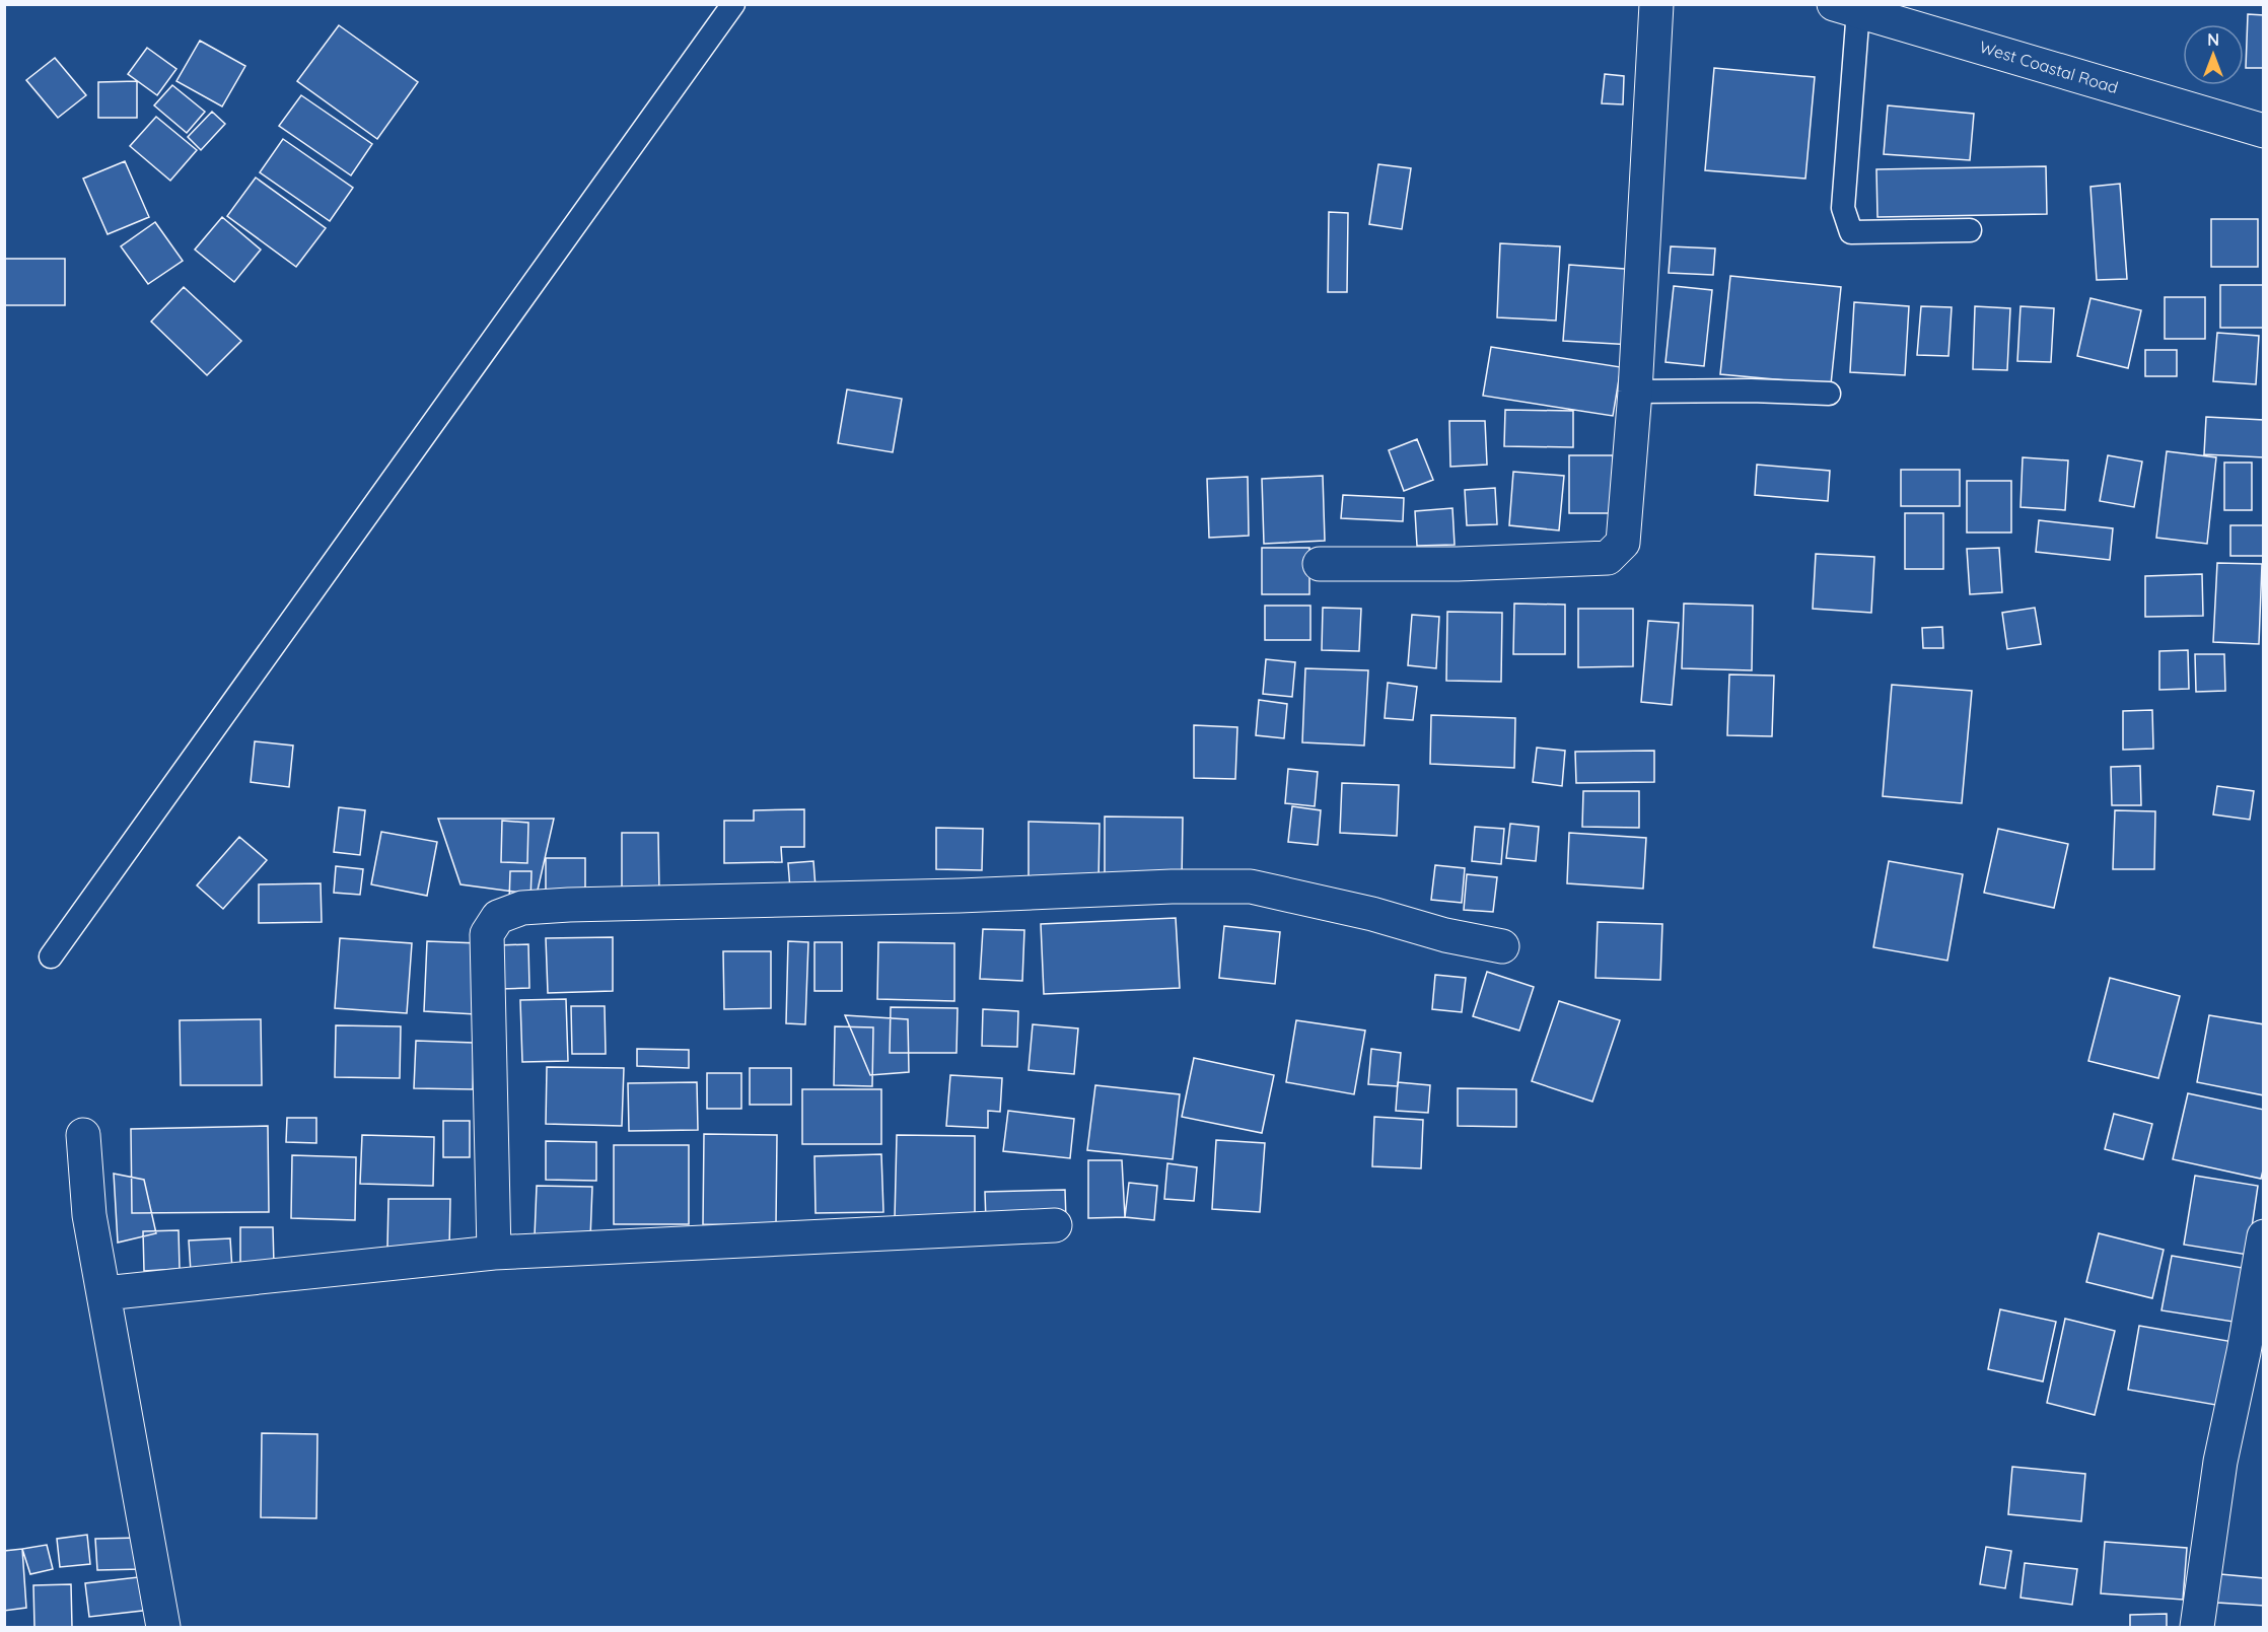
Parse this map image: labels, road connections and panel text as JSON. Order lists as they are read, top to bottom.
{
  "streets": {
    "street": ["West Coastal Road"]
  },
  "north": "top"
}
